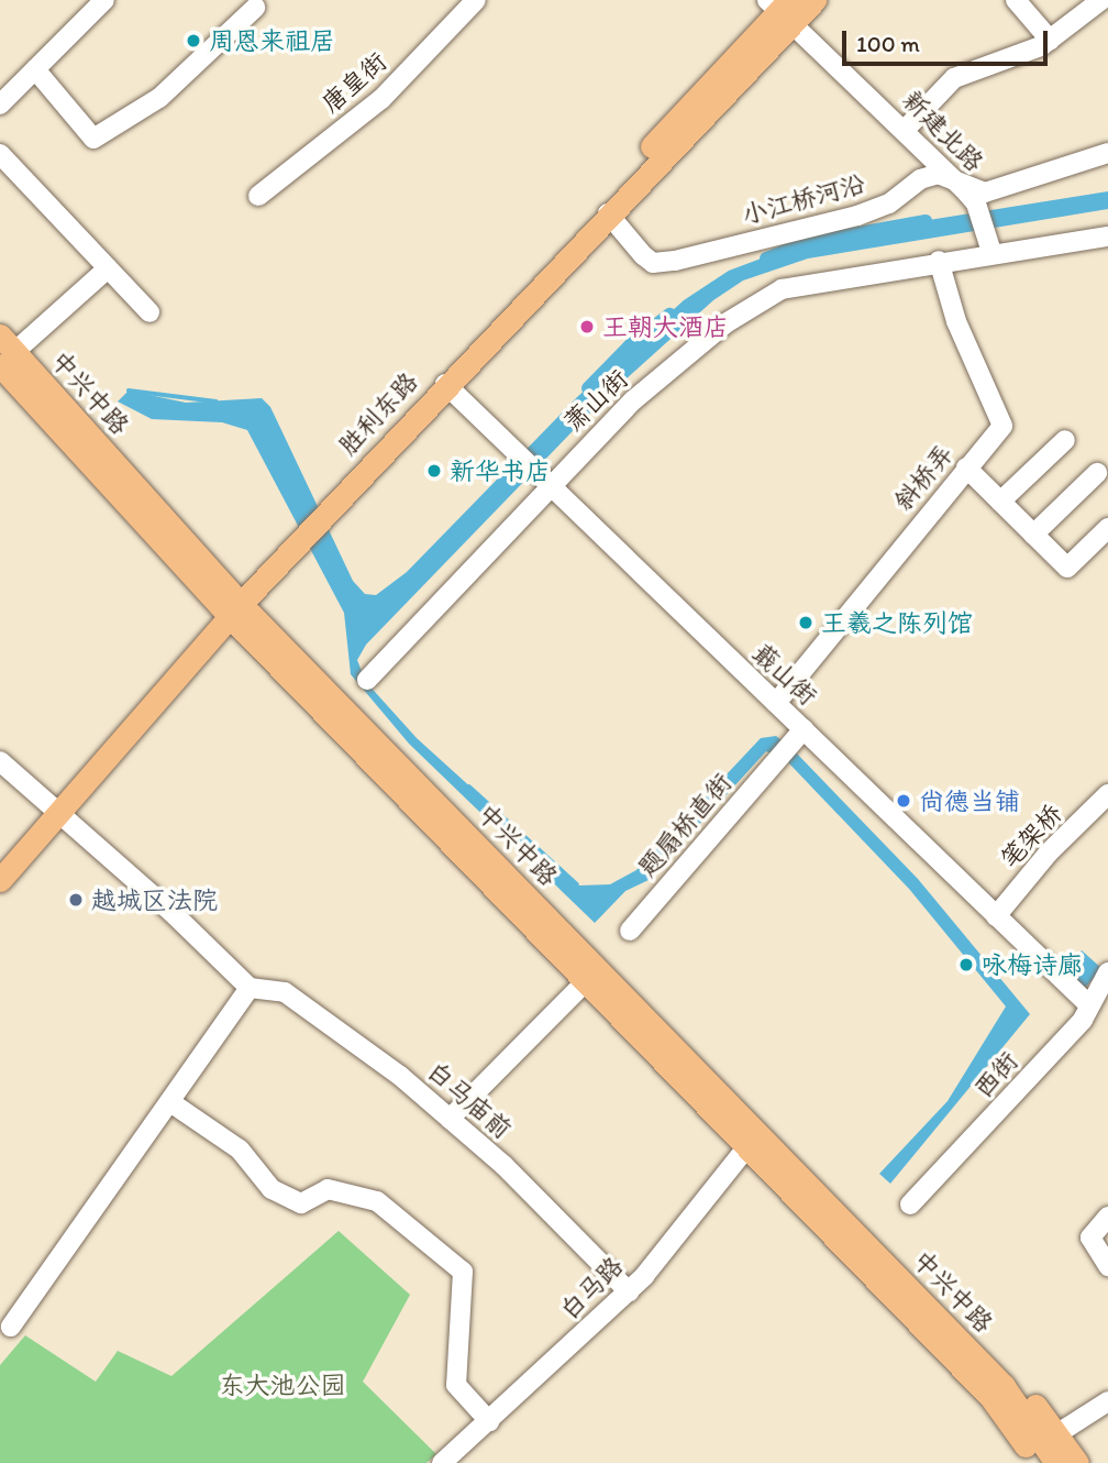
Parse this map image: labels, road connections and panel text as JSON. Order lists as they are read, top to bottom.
{
  "streets": {
    "main road": ["中兴中路", "胜利东路"],
    "street": [
      "唐皇街",
      "新建北路",
      "小江桥河沿",
      "萧山街",
      "斜桥弄",
      "蕺山街",
      "题扇桥直街",
      "笔架桥",
      "西街",
      "白马庙前",
      "白马路"
    ]
  },
  "crossings": [
    ["新建北路", "小江桥河沿"],
    ["新建北路", "萧山街"],
    ["新建北路", "胜利东路"],
    ["小江桥河沿", "胜利东路"],
    ["中兴中路", "胜利东路"],
    ["中兴中路", "白马路"],
    ["萧山街", "斜桥弄"],
    ["萧山街", "蕺山街"],
    ["胜利东路", "蕺山街"],
    ["斜桥弄", "蕺山街"],
    ["蕺山街", "题扇桥直街"],
    ["蕺山街", "笔架桥"],
    ["蕺山街", "西街"],
    ["白马庙前", "白马路"]
  ],
  "parks": ["东大池公园"],
  "places": [
    "周恩来祖居",
    "王朝大酒店",
    "新华书店",
    "王羲之陈列馆",
    "尚德当铺",
    "越城区法院",
    "咏梅诗廊"
  ],
  "scale_bar": "100 m"
}
